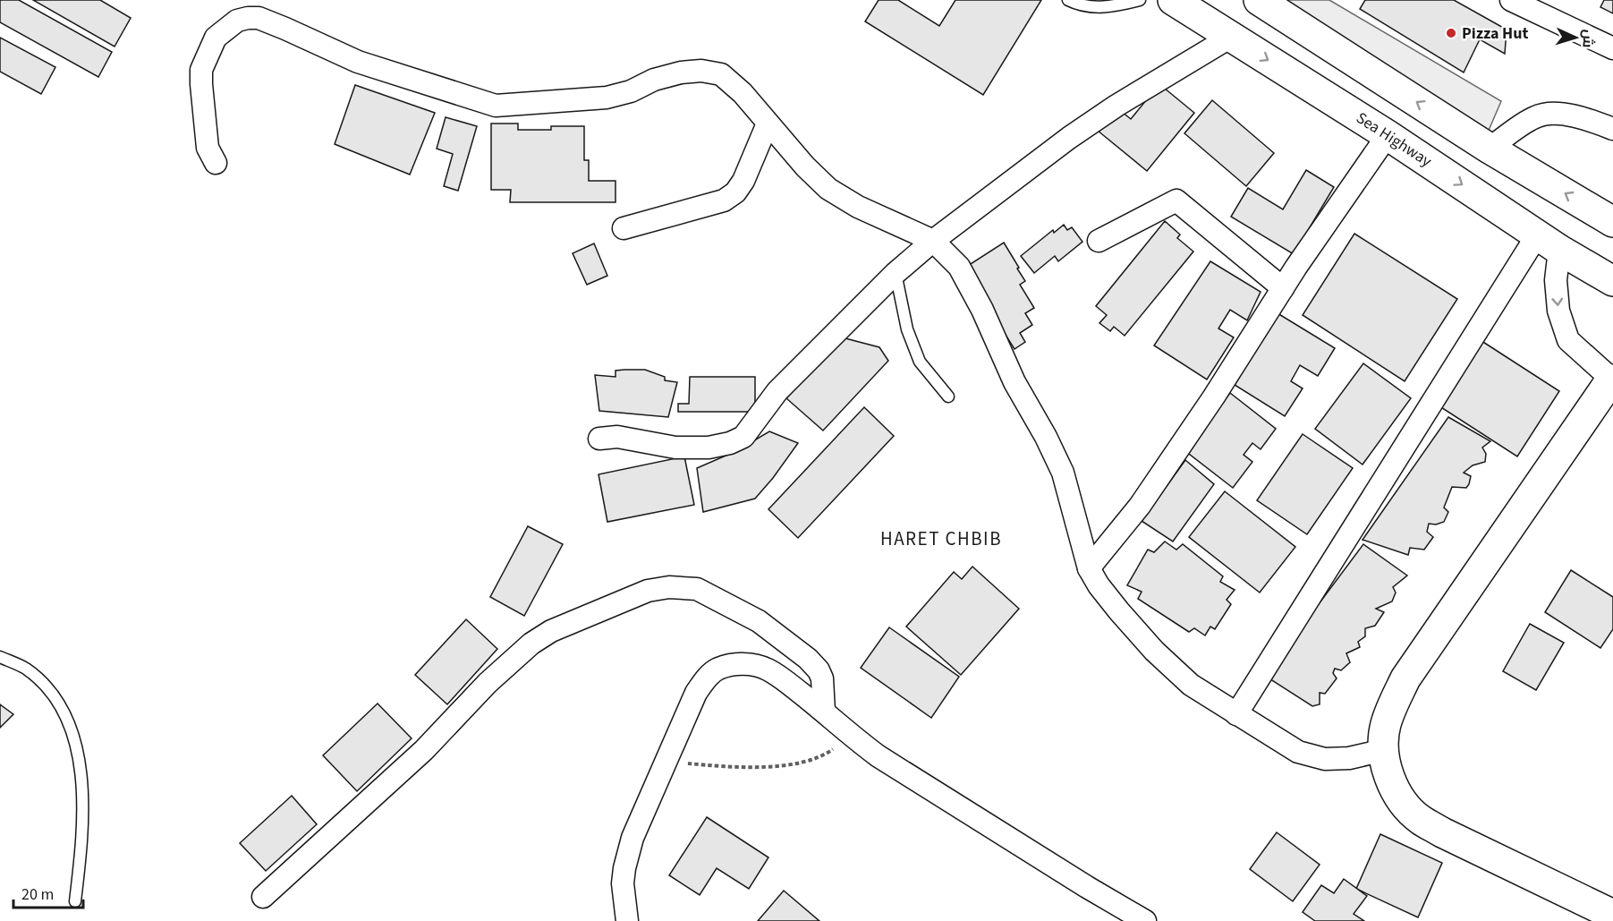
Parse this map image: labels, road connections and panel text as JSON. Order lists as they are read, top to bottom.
{
  "streets": {
    "main road": ["Sea Highway"]
  },
  "districts": ["HARET CHBIB"],
  "places": ["Pizza Hut"],
  "scale_bar": "20 m",
  "north": "right"
}
